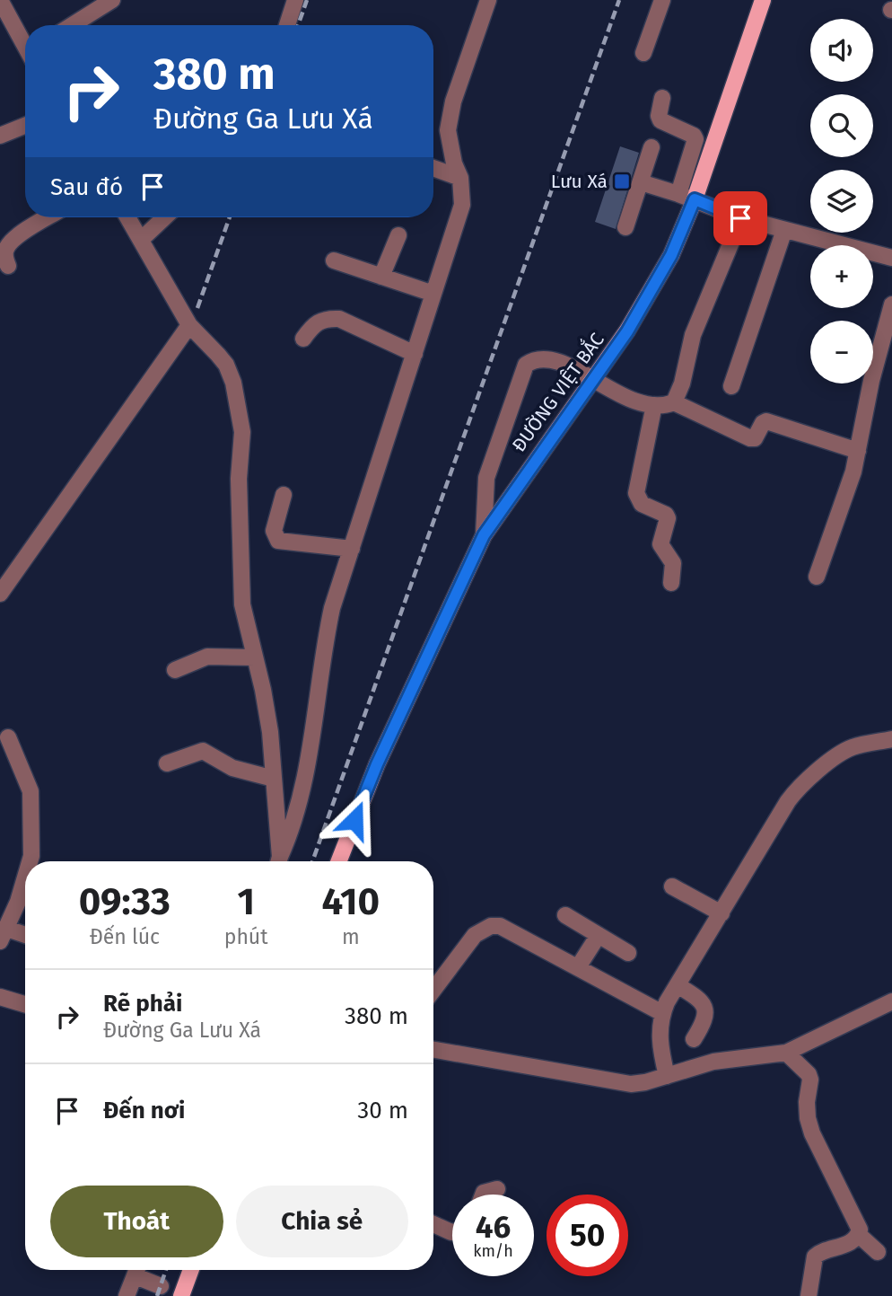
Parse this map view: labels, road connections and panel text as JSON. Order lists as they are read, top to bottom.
{
  "streets": {
    "main road": ["ĐƯỜNG VIỆT BẮC"]
  },
  "places": {
    "transit": ["Lưu Xá"]
  },
  "page": {
    "map_buttons": ["+", "−"],
    "turn": ["380 m", "Đường Ga Lưu Xá"],
    "then": "Sau đó",
    "eta": [
      "09:33",
      "Đến lúc",
      "1",
      "phút",
      "410",
      "m"
    ],
    "list": [
      {
        "name": "Rẽ phải",
        "note": "Đường Ga Lưu Xá",
        "value": "380 m"
      },
      {
        "name": "Đến nơi",
        "value": "30 m"
      }
    ],
    "buttons": ["Thoát", "Chia sẻ"],
    "speed": "46 km/h",
    "limit": "50"
  }
}
